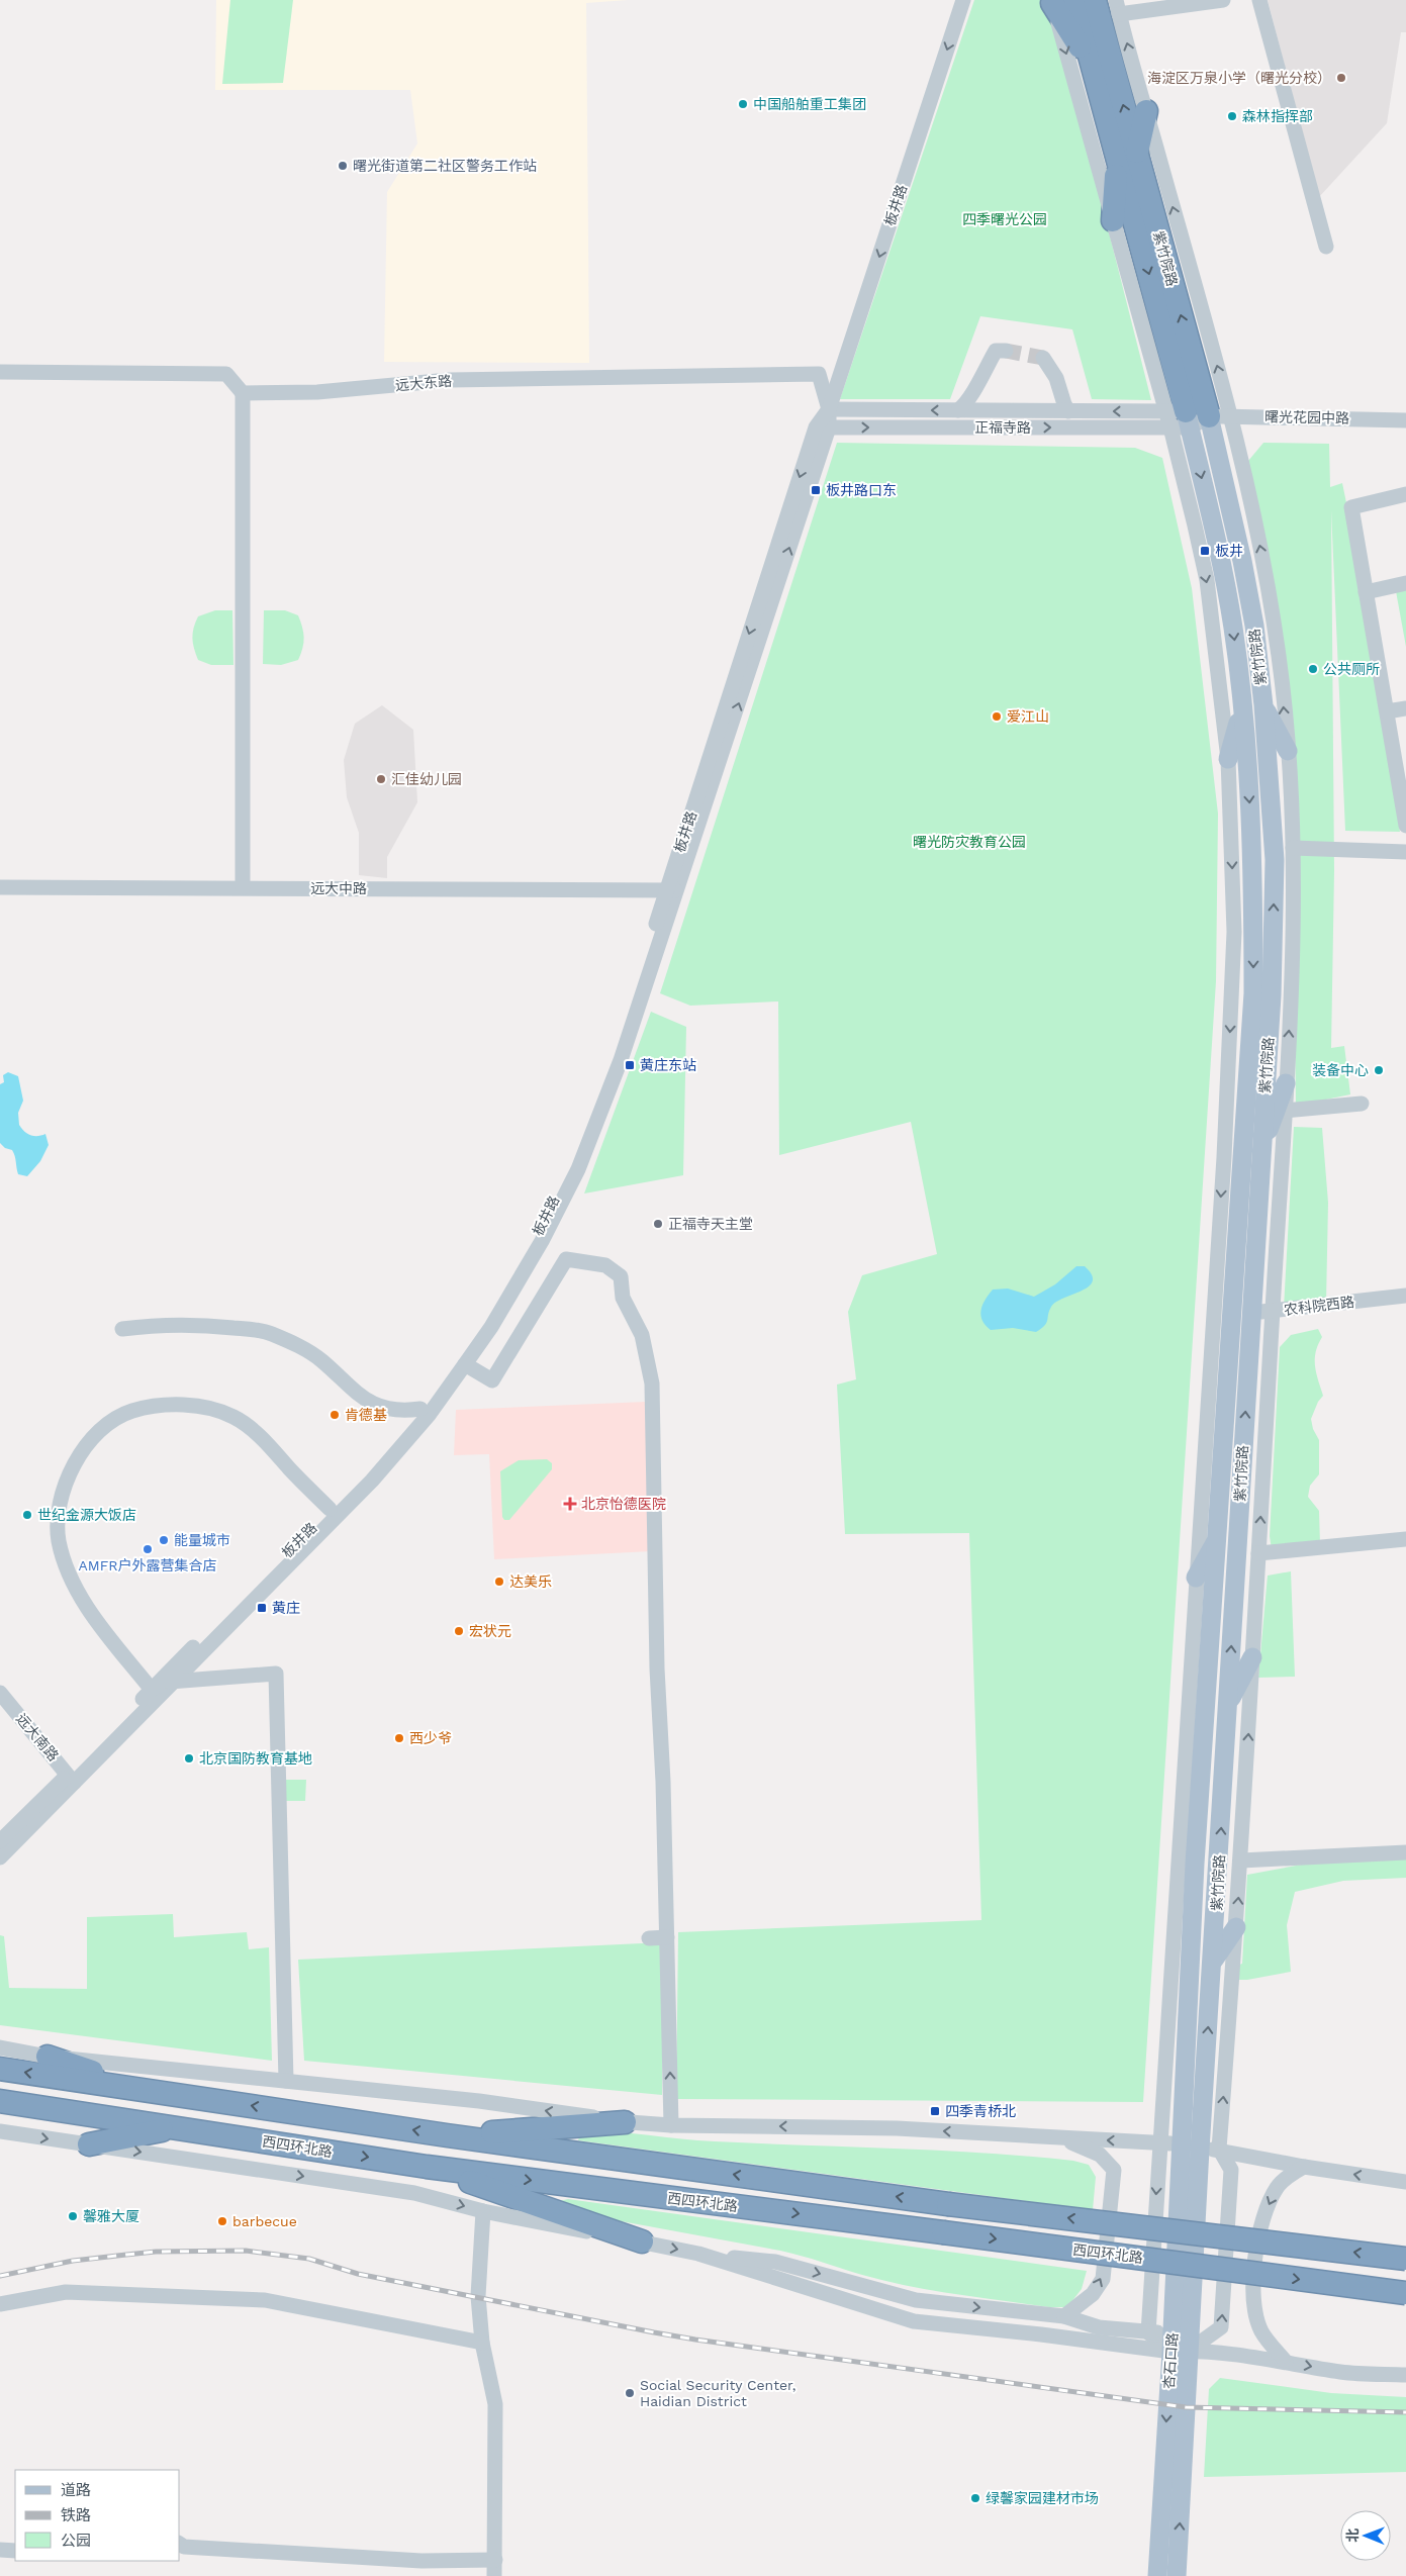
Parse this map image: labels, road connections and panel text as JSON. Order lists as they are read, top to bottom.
{
  "streets": {
    "highway": ["紫竹院路", "西四环北路"],
    "main road": ["杏石口路"],
    "street": [
      "板井路",
      "远大东路",
      "曙光花园中路",
      "正福寺路",
      "远大中路",
      "农科院西路",
      "远大南路"
    ]
  },
  "crossings": [
    ["板井路", "远大东路"],
    ["板井路", "正福寺路"],
    ["板井路", "远大中路"],
    ["板井路", "远大南路"],
    ["紫竹院路", "曙光花园中路"],
    ["紫竹院路", "正福寺路"],
    ["紫竹院路", "农科院西路"],
    ["紫竹院路", "西四环北路"],
    ["紫竹院路", "杏石口路"],
    ["远大东路", "正福寺路"],
    ["曙光花园中路", "正福寺路"],
    ["西四环北路", "杏石口路"]
  ],
  "parks": ["四季曙光公园", "曙光防灾教育公园"],
  "places": {
    "other": [
      "海淀区万泉小学（曙光分校）",
      "中国船舶重工集团",
      "森林指挥部",
      "曙光街道第二社区警务工作站",
      "公共厕所",
      "爱江山",
      "汇佳幼儿园",
      "装备中心",
      "正福寺天主堂",
      "肯德基",
      "世纪金源大饭店",
      "能量城市",
      "AMFR户外露营集合店",
      "达美乐",
      "宏状元",
      "西少爷",
      "北京国防教育基地",
      "馨雅大厦",
      "barbecue",
      "Social Security Center, Haidian District",
      "绿馨家园建材市场"
    ],
    "transit": [
      "板井路口东",
      "板井",
      "黄庄东站",
      "黄庄",
      "四季青桥北"
    ],
    "health": ["北京怡德医院"]
  },
  "legend": ["道路", "铁路", "公园"],
  "north": "left"
}
